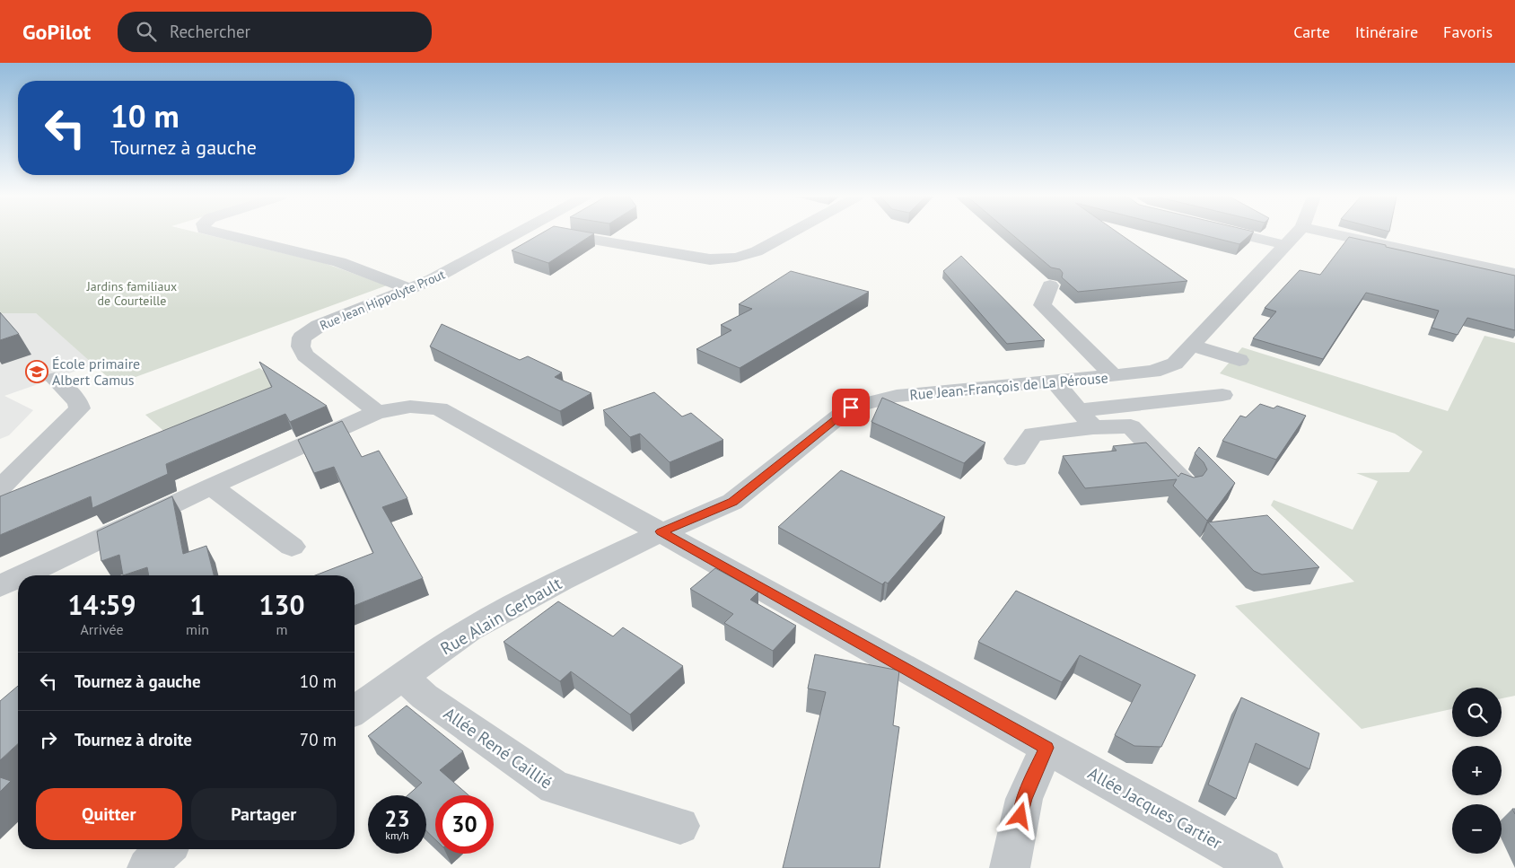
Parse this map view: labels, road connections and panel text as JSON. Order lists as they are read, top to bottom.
{
  "streets": {
    "street": [
      "Rue Jean Hippolyte Prout",
      "Rue Jean-François de La Pérouse",
      "Rue Alain Gerbault",
      "Allée René Caillié",
      "Allée Jacques Cartier"
    ]
  },
  "crossings": [
    ["Rue Jean Hippolyte Prout", "Allée Jacques Cartier"],
    ["Rue Jean-François de La Pérouse", "Rue Alain Gerbault"],
    ["Rue Jean-François de La Pérouse", "Allée Jacques Cartier"],
    ["Rue Alain Gerbault", "Allée René Caillié"],
    ["Rue Alain Gerbault", "Allée Jacques Cartier"]
  ],
  "parks": ["Jardins familiaux de Courteille"],
  "places": {
    "school or university": ["École primaire Albert Camus"]
  },
  "page": {
    "header": "GoPilot",
    "search": "Rechercher",
    "nav": ["Carte", "Itinéraire", "Favoris"],
    "turn": ["10 m", "Tournez à gauche"],
    "eta": [
      "14:59",
      "Arrivée",
      "1",
      "min",
      "130",
      "m"
    ],
    "list": [
      {
        "name": "Tournez à gauche",
        "value": "10 m"
      },
      {
        "name": "Tournez à droite",
        "value": "70 m"
      }
    ],
    "map_buttons": ["+", "−"],
    "buttons": ["Quitter", "Partager"],
    "speed": "23 km/h",
    "limit": "30"
  }
}
